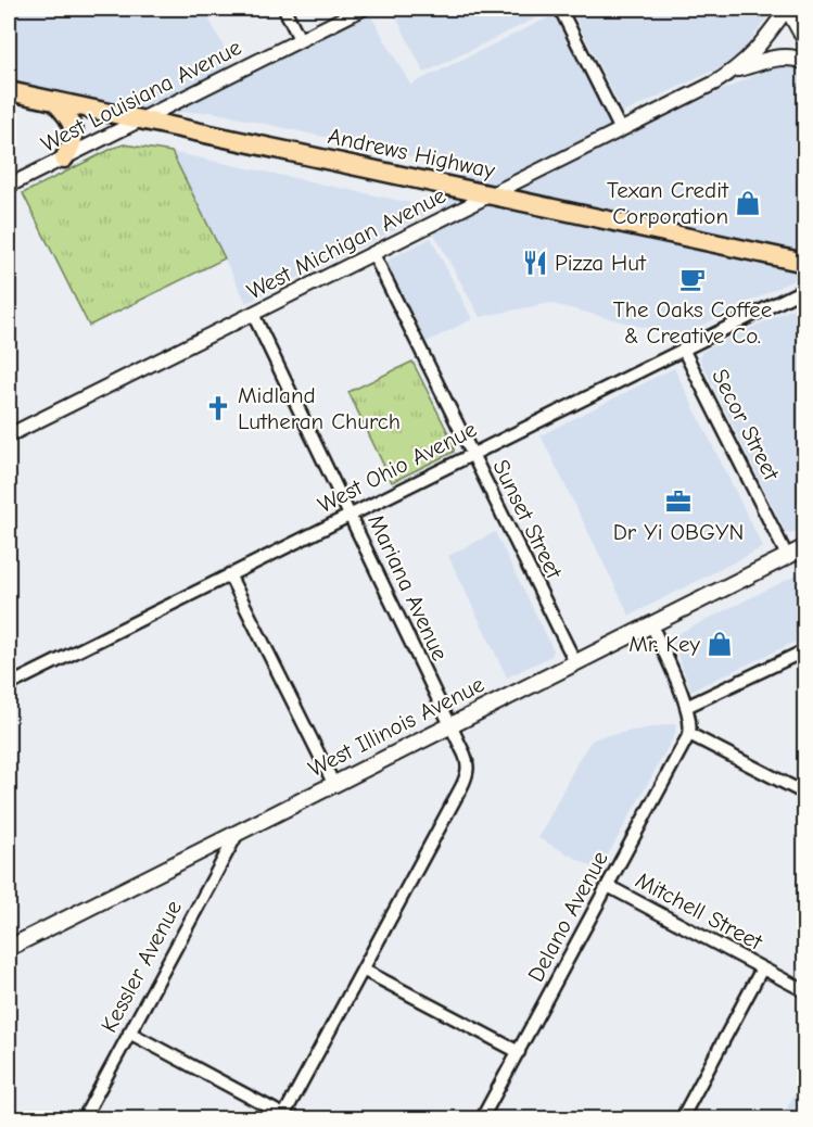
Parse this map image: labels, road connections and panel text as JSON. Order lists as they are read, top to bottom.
{
  "streets": {
    "main road": ["Andrews Highway", "West Illinois Avenue"],
    "street": [
      "West Louisiana Avenue",
      "West Michigan Avenue",
      "Secor Street",
      "West Ohio Avenue",
      "Sunset Street",
      "Mariana Avenue",
      "Mitchell Street",
      "Delano Avenue",
      "Kessler Avenue"
    ]
  },
  "crossings": [
    ["West Louisiana Avenue", "Andrews Highway"],
    ["Andrews Highway", "West Michigan Avenue"],
    ["West Michigan Avenue", "Sunset Street"],
    ["West Michigan Avenue", "Mariana Avenue"],
    ["Secor Street", "West Ohio Avenue"],
    ["Secor Street", "West Illinois Avenue"],
    ["West Ohio Avenue", "Sunset Street"],
    ["West Ohio Avenue", "Mariana Avenue"],
    ["Sunset Street", "West Illinois Avenue"],
    ["Mariana Avenue", "West Illinois Avenue"],
    ["West Illinois Avenue", "Kessler Avenue"],
    ["Mitchell Street", "Delano Avenue"]
  ],
  "places": {
    "shop": ["Texan Credit Corporation", "Mr. Key"],
    "restaurant": ["Pizza Hut"],
    "cafe": ["The Oaks Coffee & Creative Co."],
    "church": ["Midland Lutheran Church"],
    "office": ["Dr Yi OBGYN"]
  }
}
